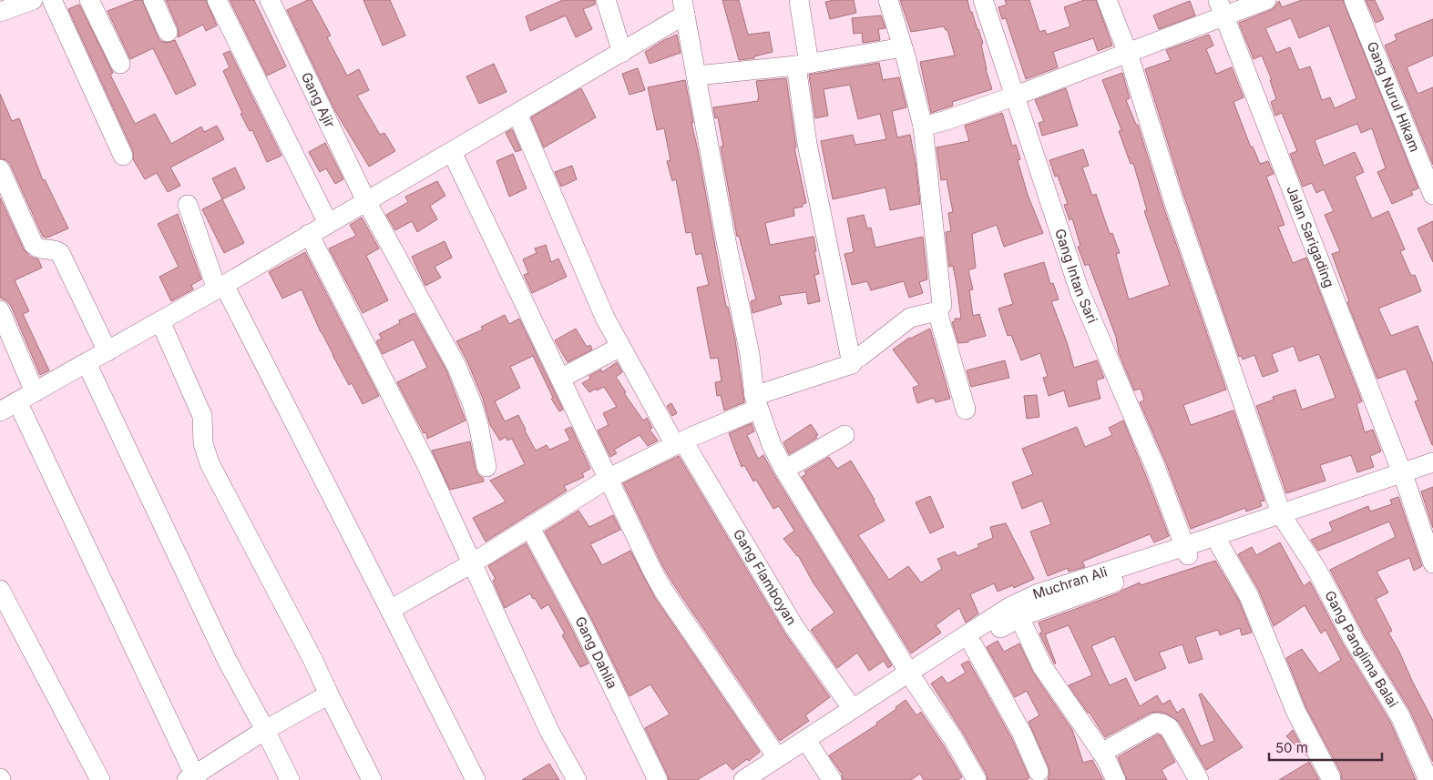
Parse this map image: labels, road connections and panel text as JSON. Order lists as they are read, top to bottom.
{
  "streets": {
    "street": [
      "Gang Nurul Hikam",
      "Gang Ajir",
      "Jalan Sarigading",
      "Gang Intan Sari",
      "Gang Flamboyan",
      "Muchran Ali",
      "Gang Panglima Balai",
      "Gang Dahlia"
    ]
  },
  "crossings": [
    ["Jalan Sarigading", "Muchran Ali"],
    ["Gang Intan Sari", "Muchran Ali"],
    ["Gang Flamboyan", "Muchran Ali"],
    ["Muchran Ali", "Gang Panglima Balai"]
  ],
  "scale_bar": "50 m"
}
